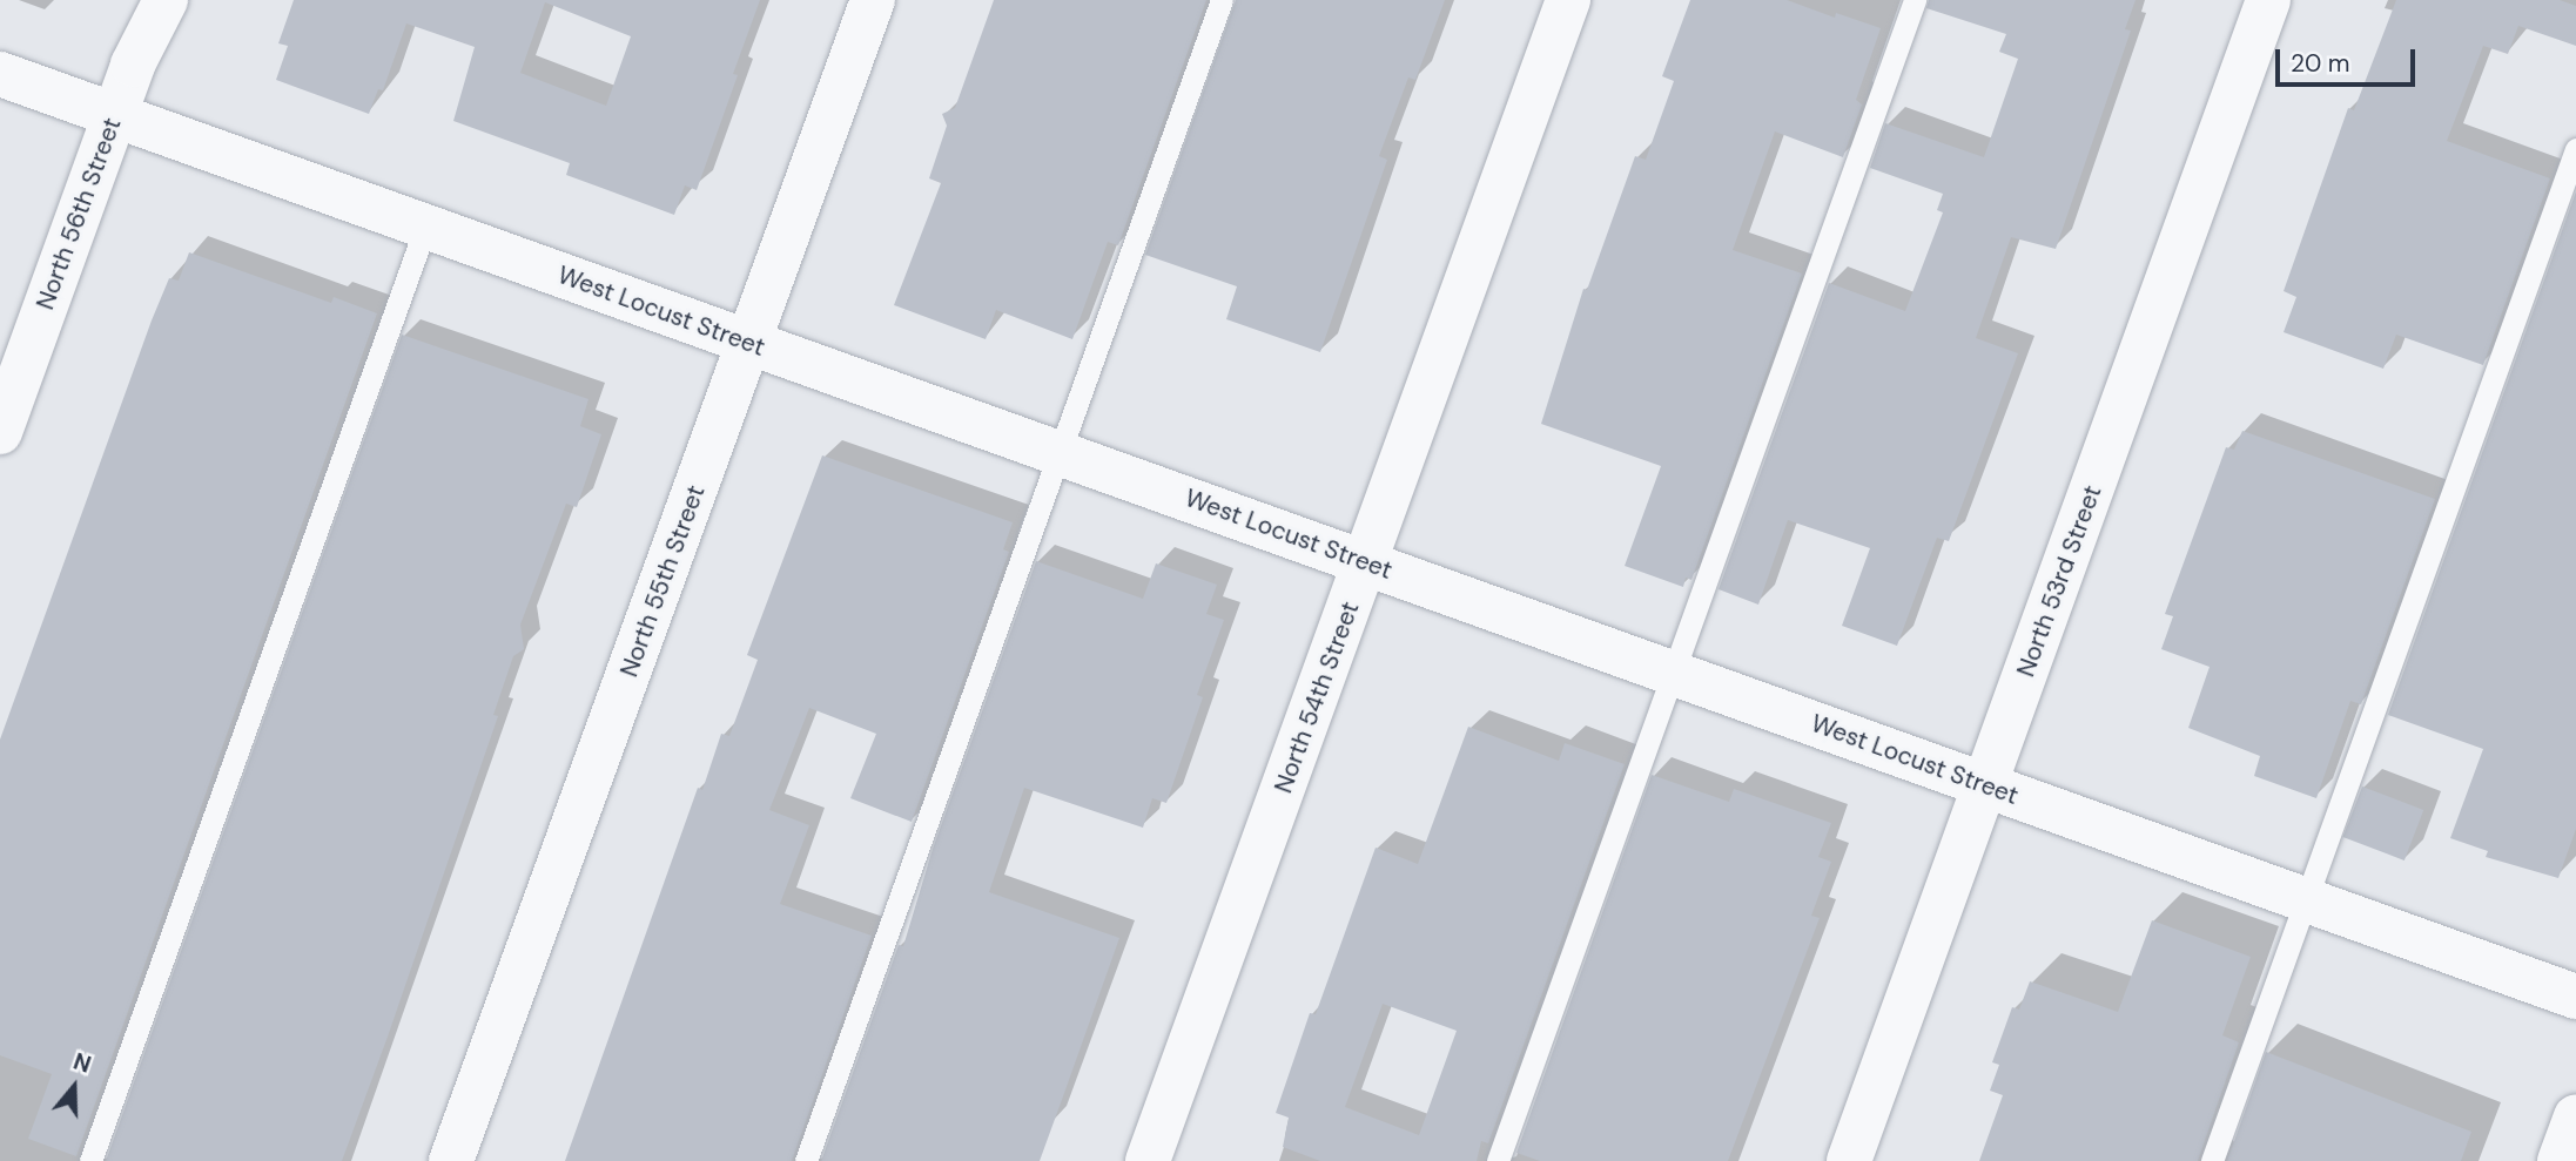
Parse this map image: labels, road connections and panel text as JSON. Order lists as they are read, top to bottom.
{
  "streets": {
    "street": [
      "North 56th Street",
      "West Locust Street",
      "North 55th Street",
      "North 53rd Street",
      "North 54th Street"
    ]
  },
  "crossings": [
    ["North 56th Street", "West Locust Street"],
    ["West Locust Street", "North 55th Street"],
    ["West Locust Street", "North 53rd Street"],
    ["West Locust Street", "North 54th Street"]
  ],
  "scale_bar": "20 m",
  "north": "top"
}
